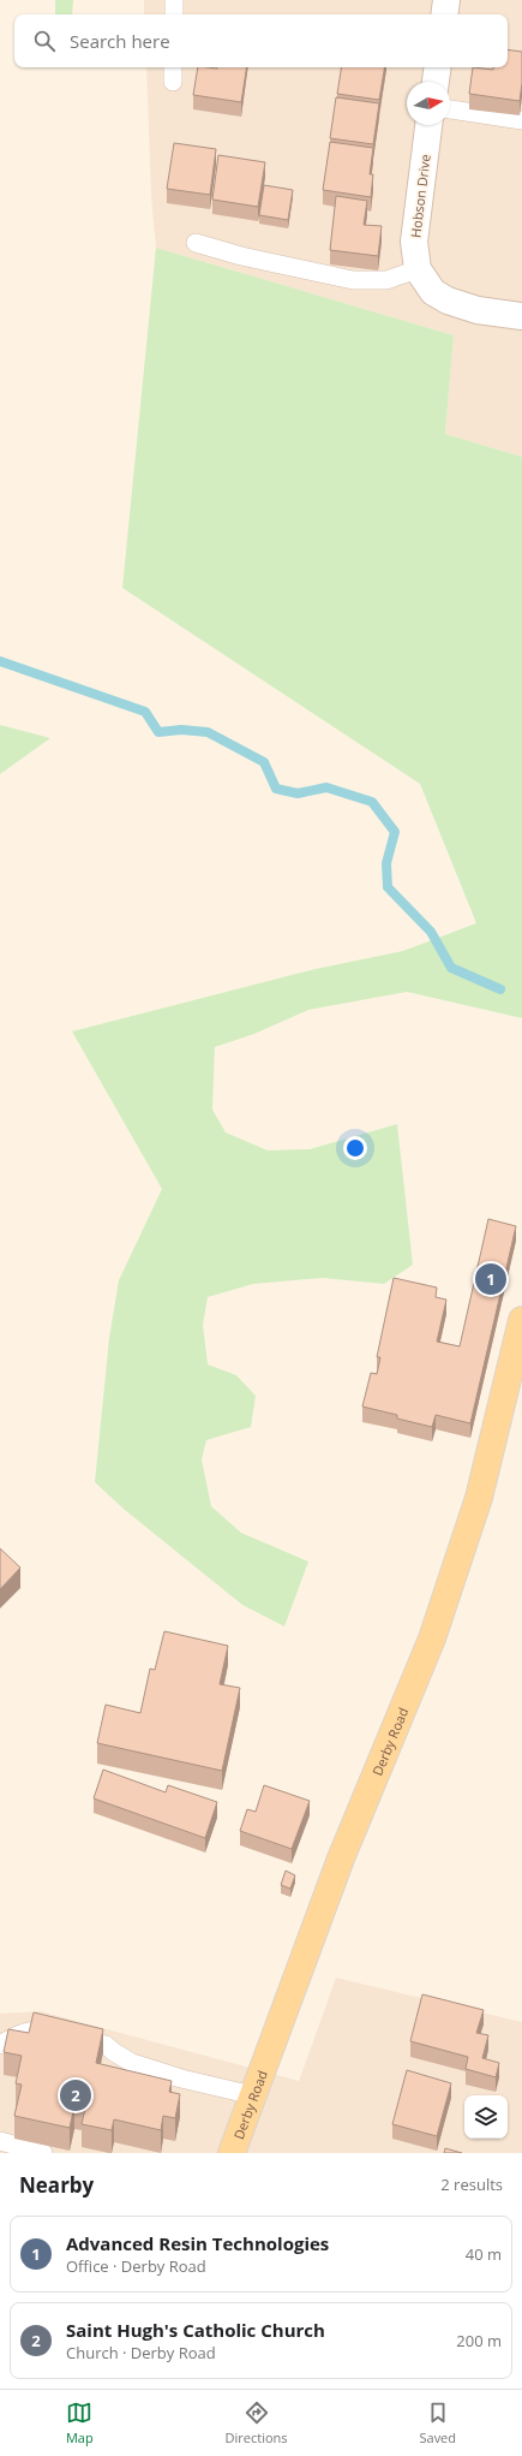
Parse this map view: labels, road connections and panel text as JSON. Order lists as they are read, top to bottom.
{
  "streets": {
    "main road": ["Derby Road"],
    "street": ["Hobson Drive"]
  },
  "north": "right",
  "page": {
    "search": "Search here",
    "pins": ["1", "2"],
    "heading": ["Nearby", "2 results"],
    "list": [
      {
        "mark": "1",
        "name": "Advanced Resin Technologies",
        "note": "Office · Derby Road",
        "value": "40 m"
      },
      {
        "mark": "2",
        "name": "Saint Hugh's Catholic Church",
        "note": "Church · Derby Road",
        "value": "200 m"
      }
    ],
    "nav": ["Map", "Directions", "Saved"]
  }
}
